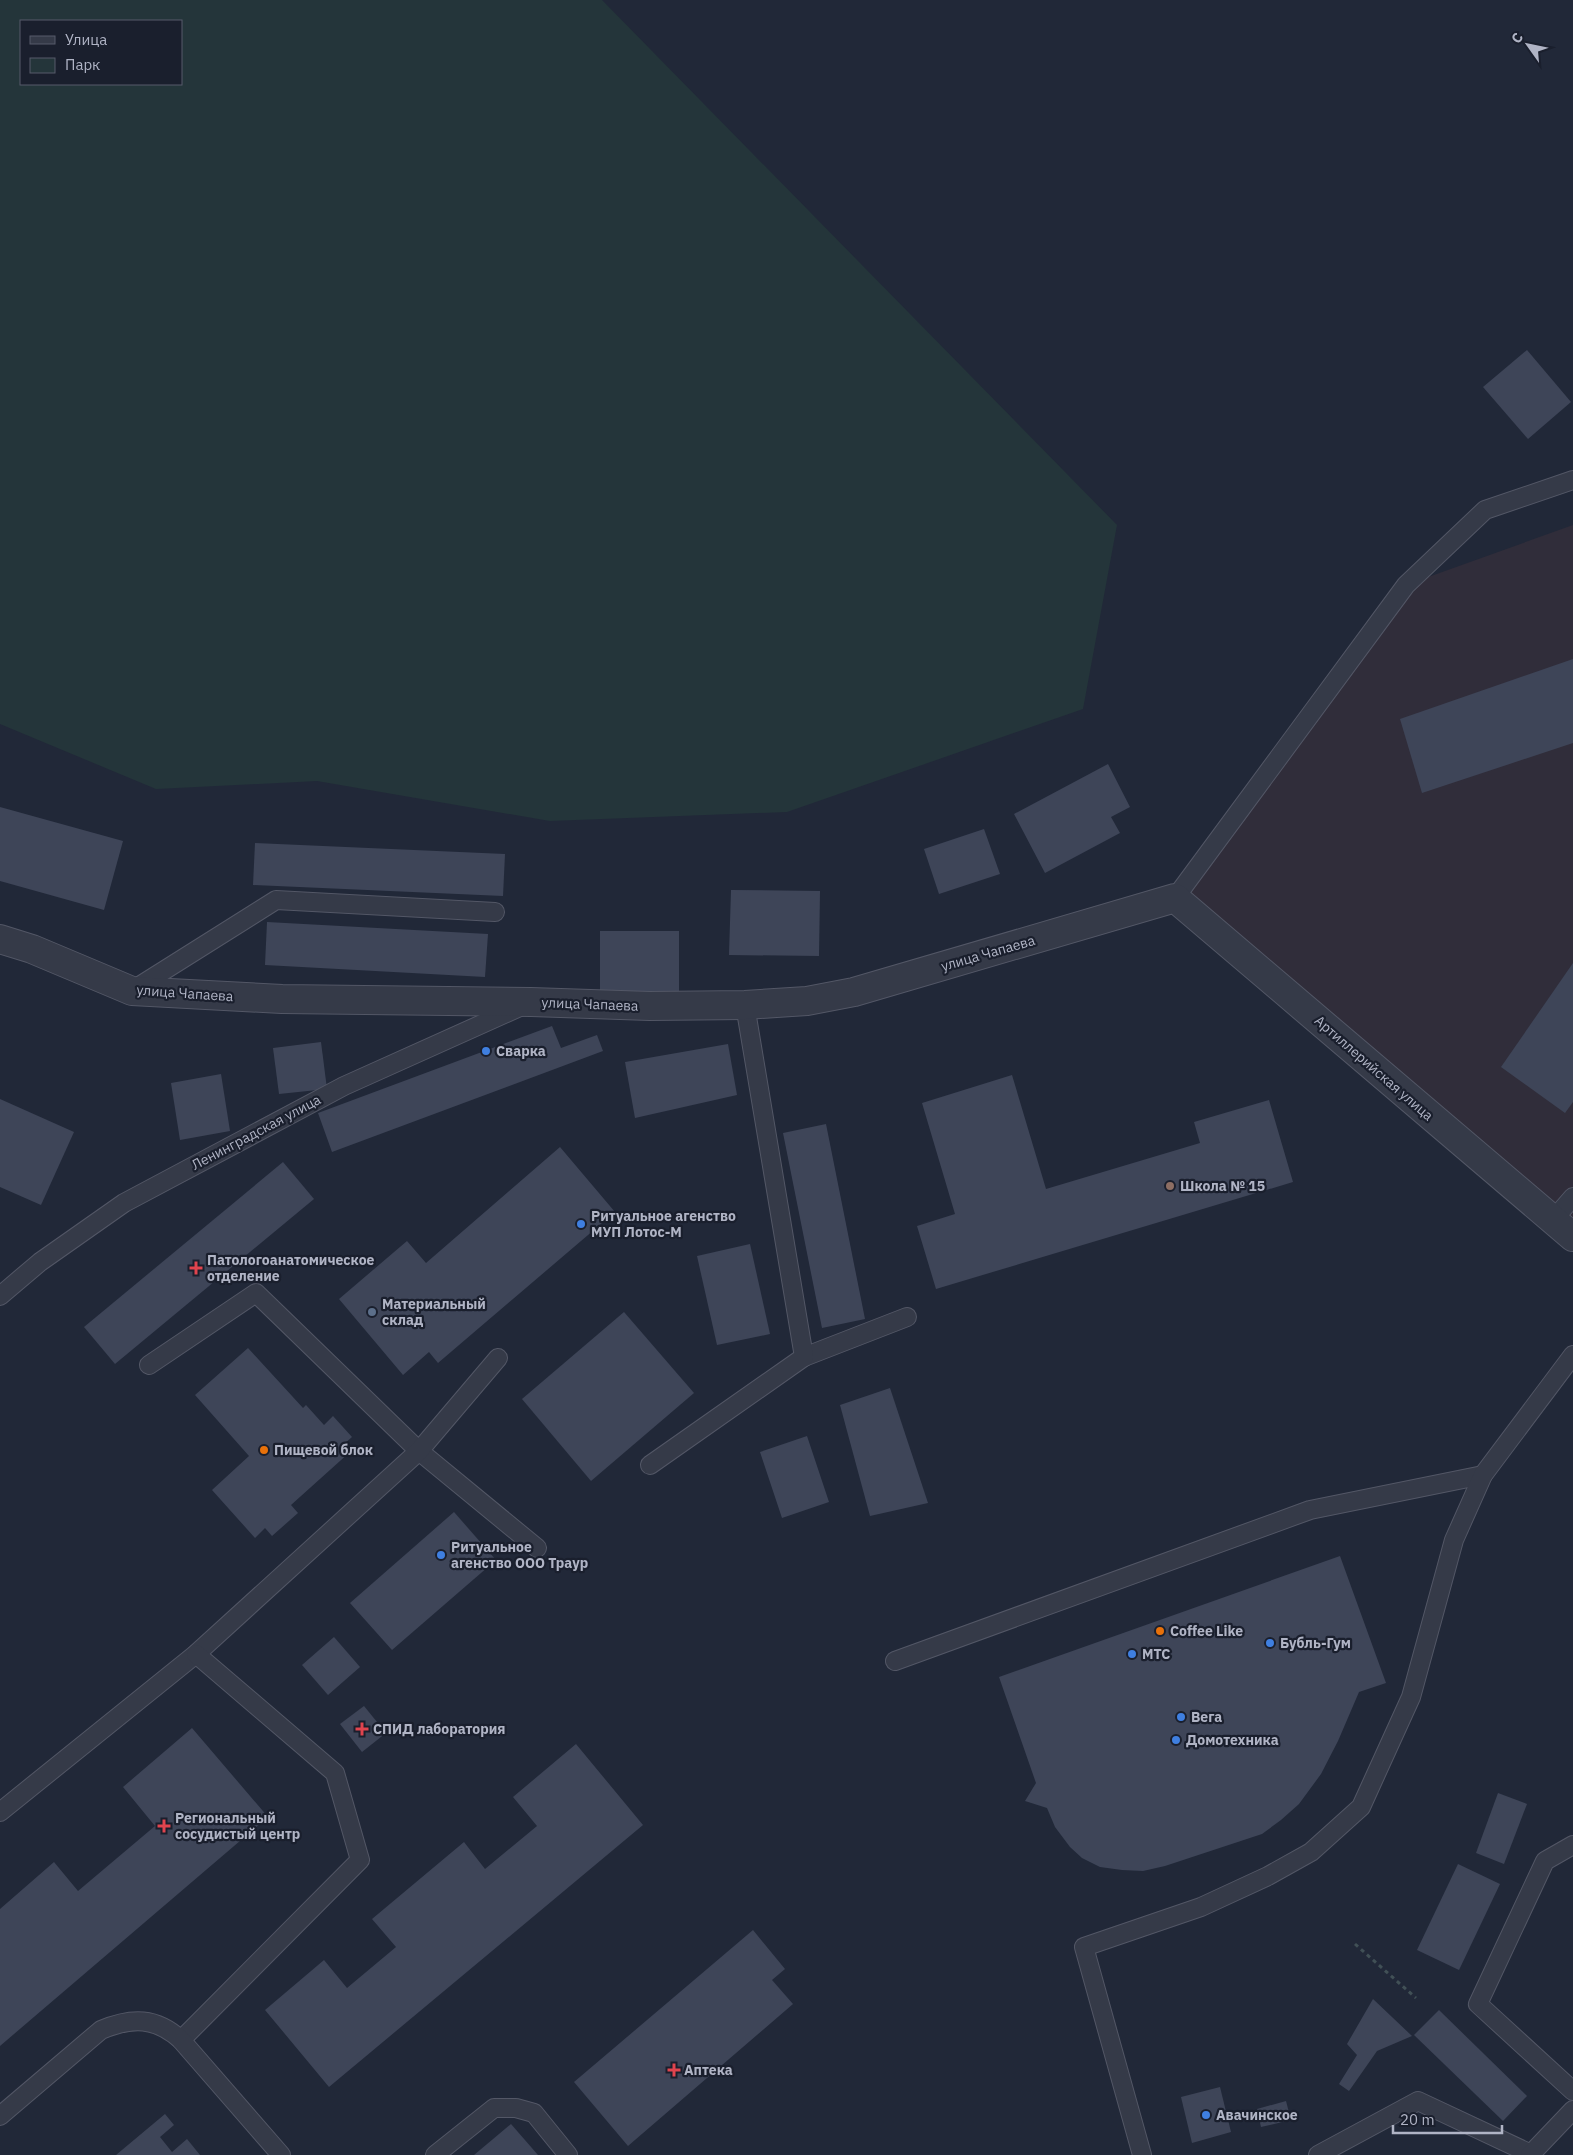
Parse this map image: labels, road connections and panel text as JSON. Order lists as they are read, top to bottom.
{
  "streets": {
    "street": ["улица Чапаева", "Артиллерийская улица"],
    "lane": ["Ленинградская улица"]
  },
  "crossings": [
    ["улица Чапаева", "Артиллерийская улица"],
    ["улица Чапаева", "Ленинградская улица"]
  ],
  "places": {
    "other": [
      "Сварка",
      "Школа № 15",
      "Ритуальное агенство МУП Лотос-М",
      "Материальный склад",
      "Пищевой блок",
      "Ритуальное агенство ООО Траур",
      "Coffee Like",
      "Бубль-Гум",
      "МТС",
      "Вега",
      "Домотехника",
      "Авачинское"
    ],
    "health": [
      "Патологоанатомическое отделение",
      "СПИД лаборатория",
      "Региональный сосудистый центр",
      "Аптека"
    ]
  },
  "legend": ["Улица", "Парк"],
  "scale_bar": "20 m",
  "north": "top left"
}
